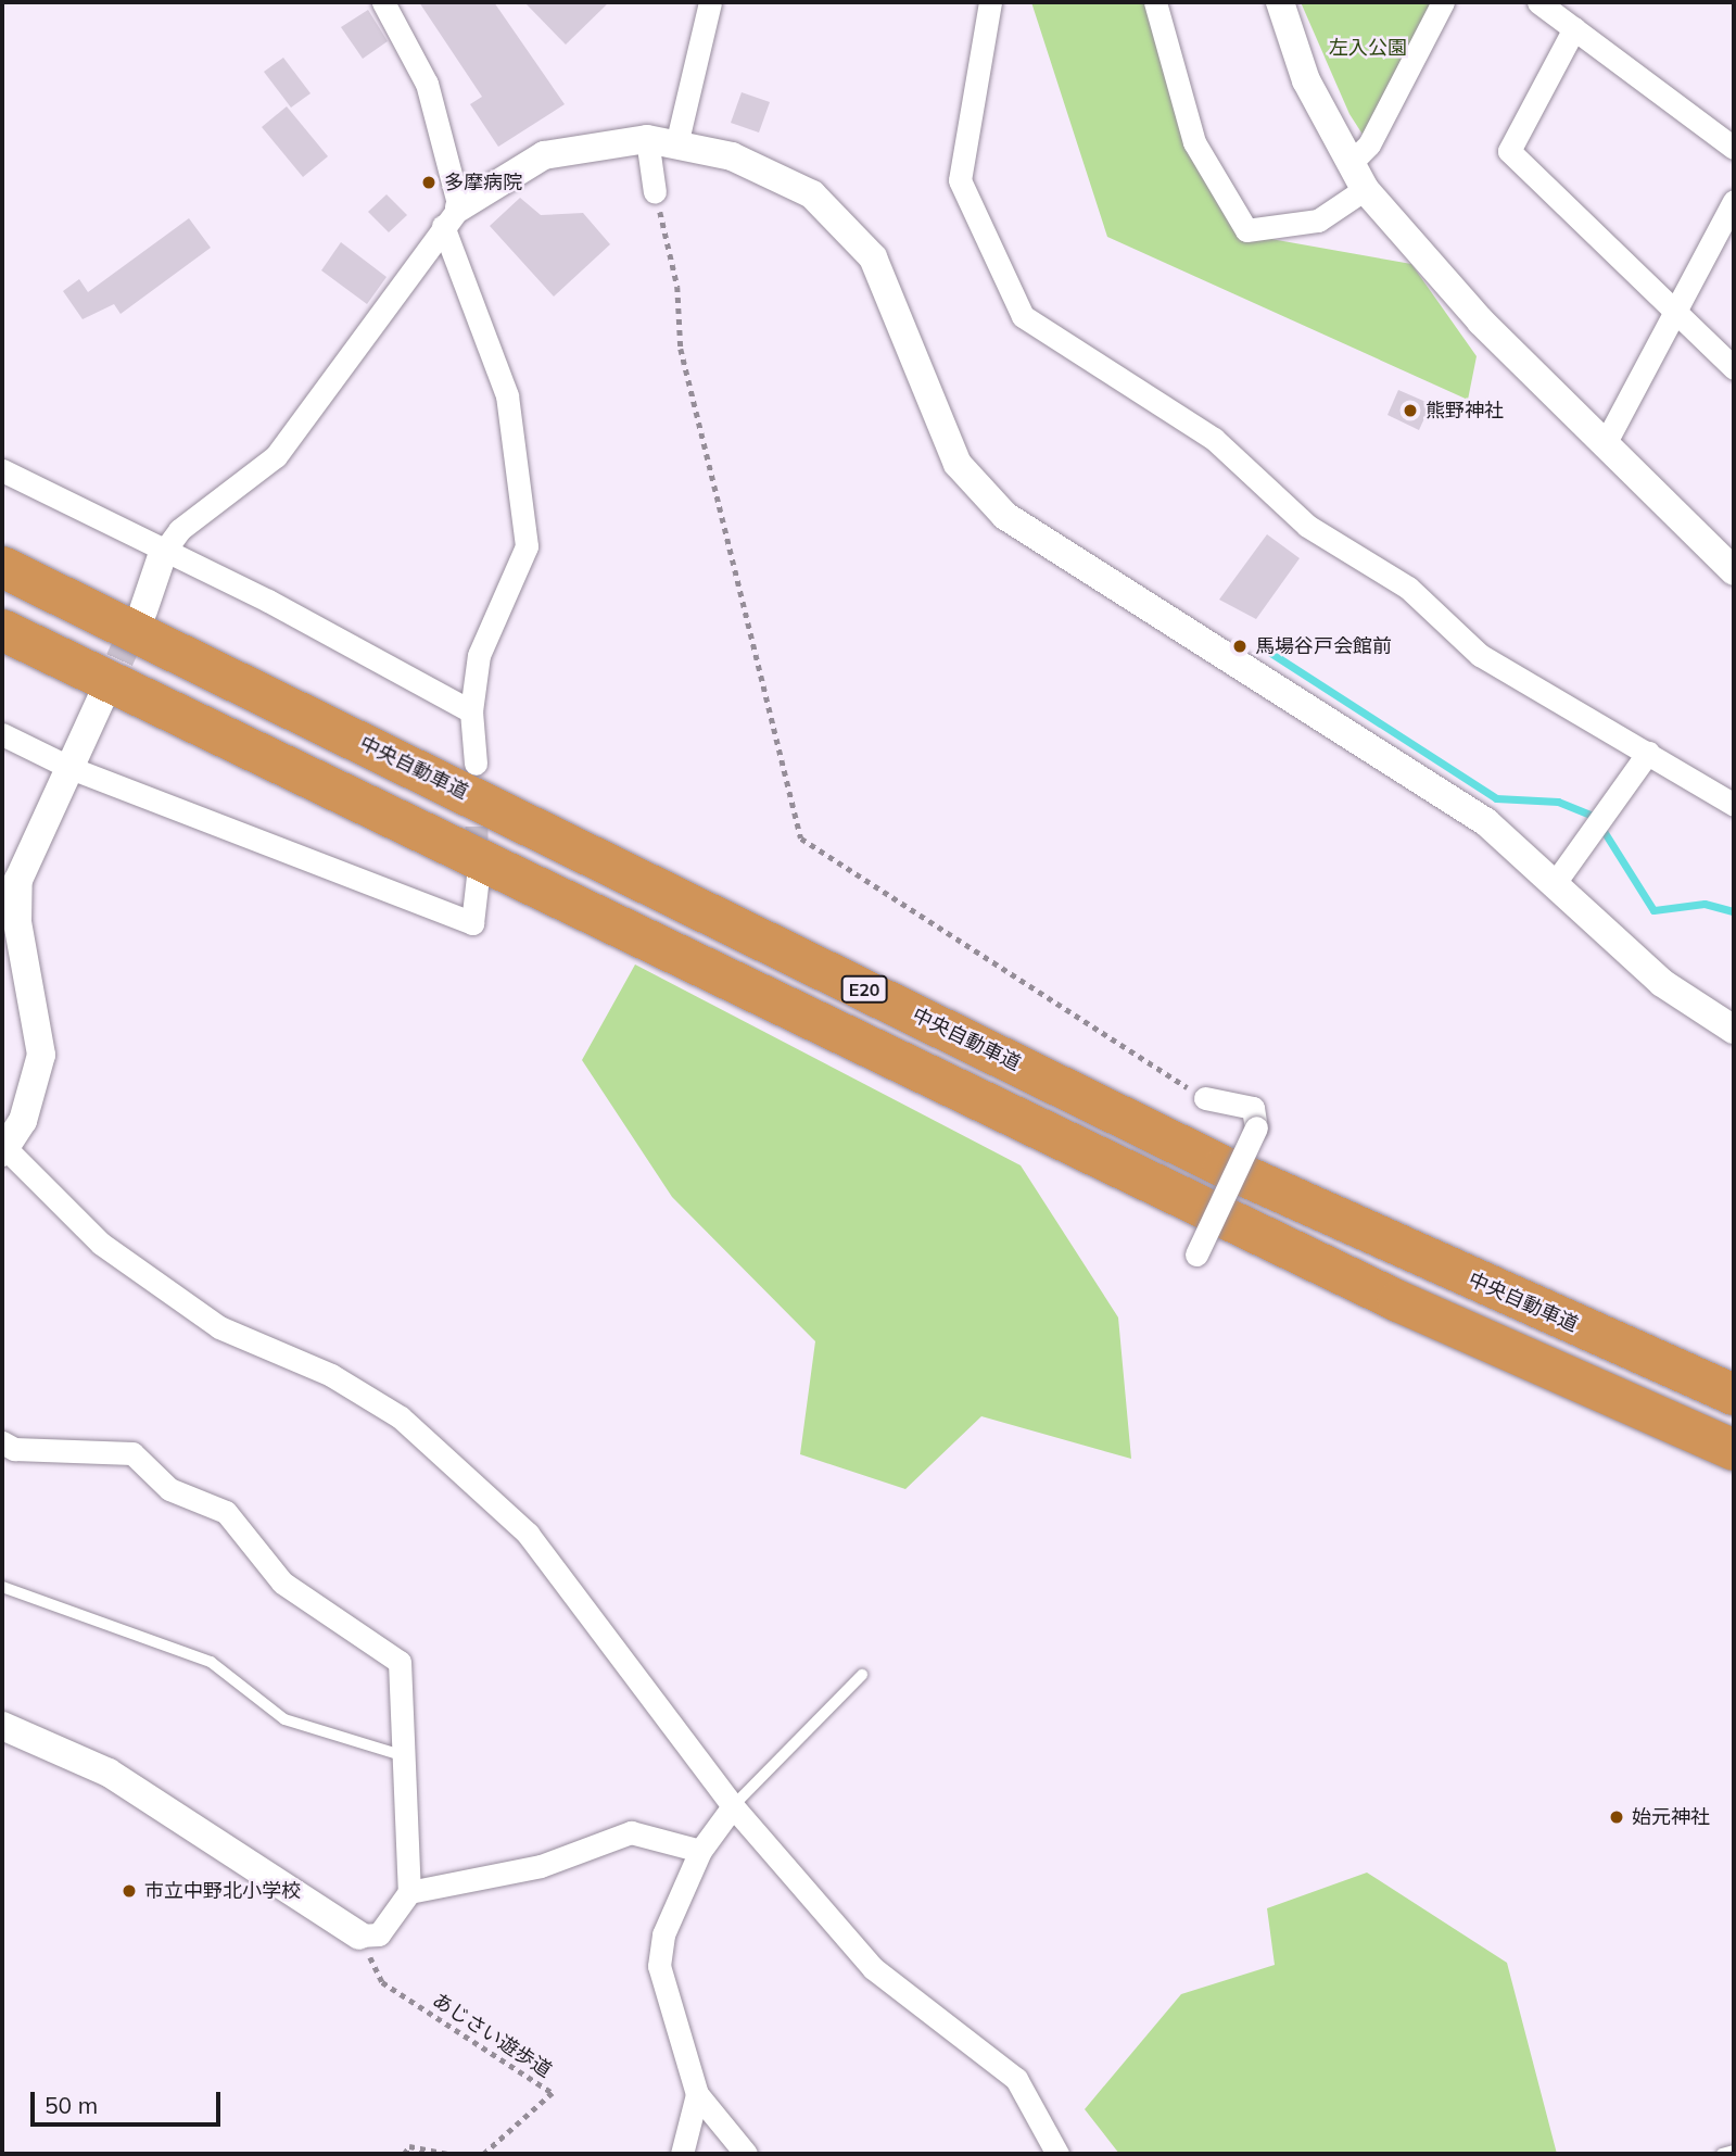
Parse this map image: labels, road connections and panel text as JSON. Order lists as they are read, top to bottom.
{
  "streets": {
    "highway": ["中央自動車道", "E20"],
    "path": ["あじさい遊歩道"]
  },
  "parks": ["左入公園"],
  "places": [
    "多摩病院",
    "熊野神社",
    "馬場谷戸会館前",
    "始元神社",
    "市立中野北小学校"
  ],
  "scale_bar": "50 m"
}
